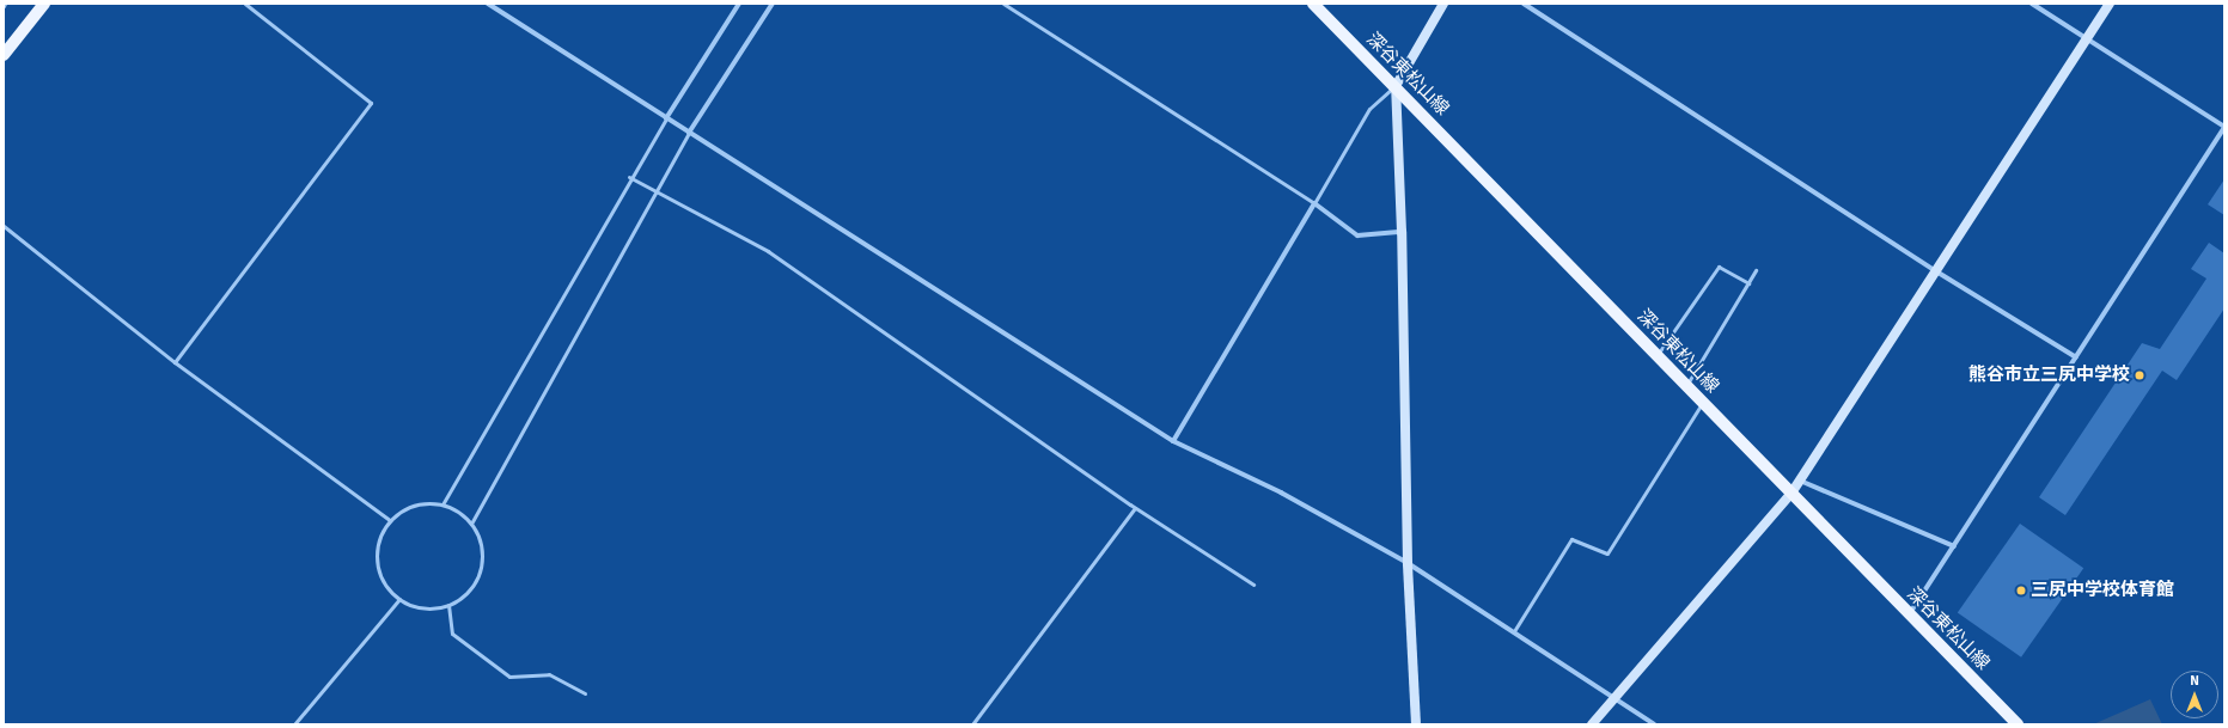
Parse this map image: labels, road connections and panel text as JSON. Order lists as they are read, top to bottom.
{
  "streets": {
    "main road": ["深谷東松山線"]
  },
  "places": ["熊谷市立三尻中学校", "三尻中学校体育館"],
  "north": "top"
}
